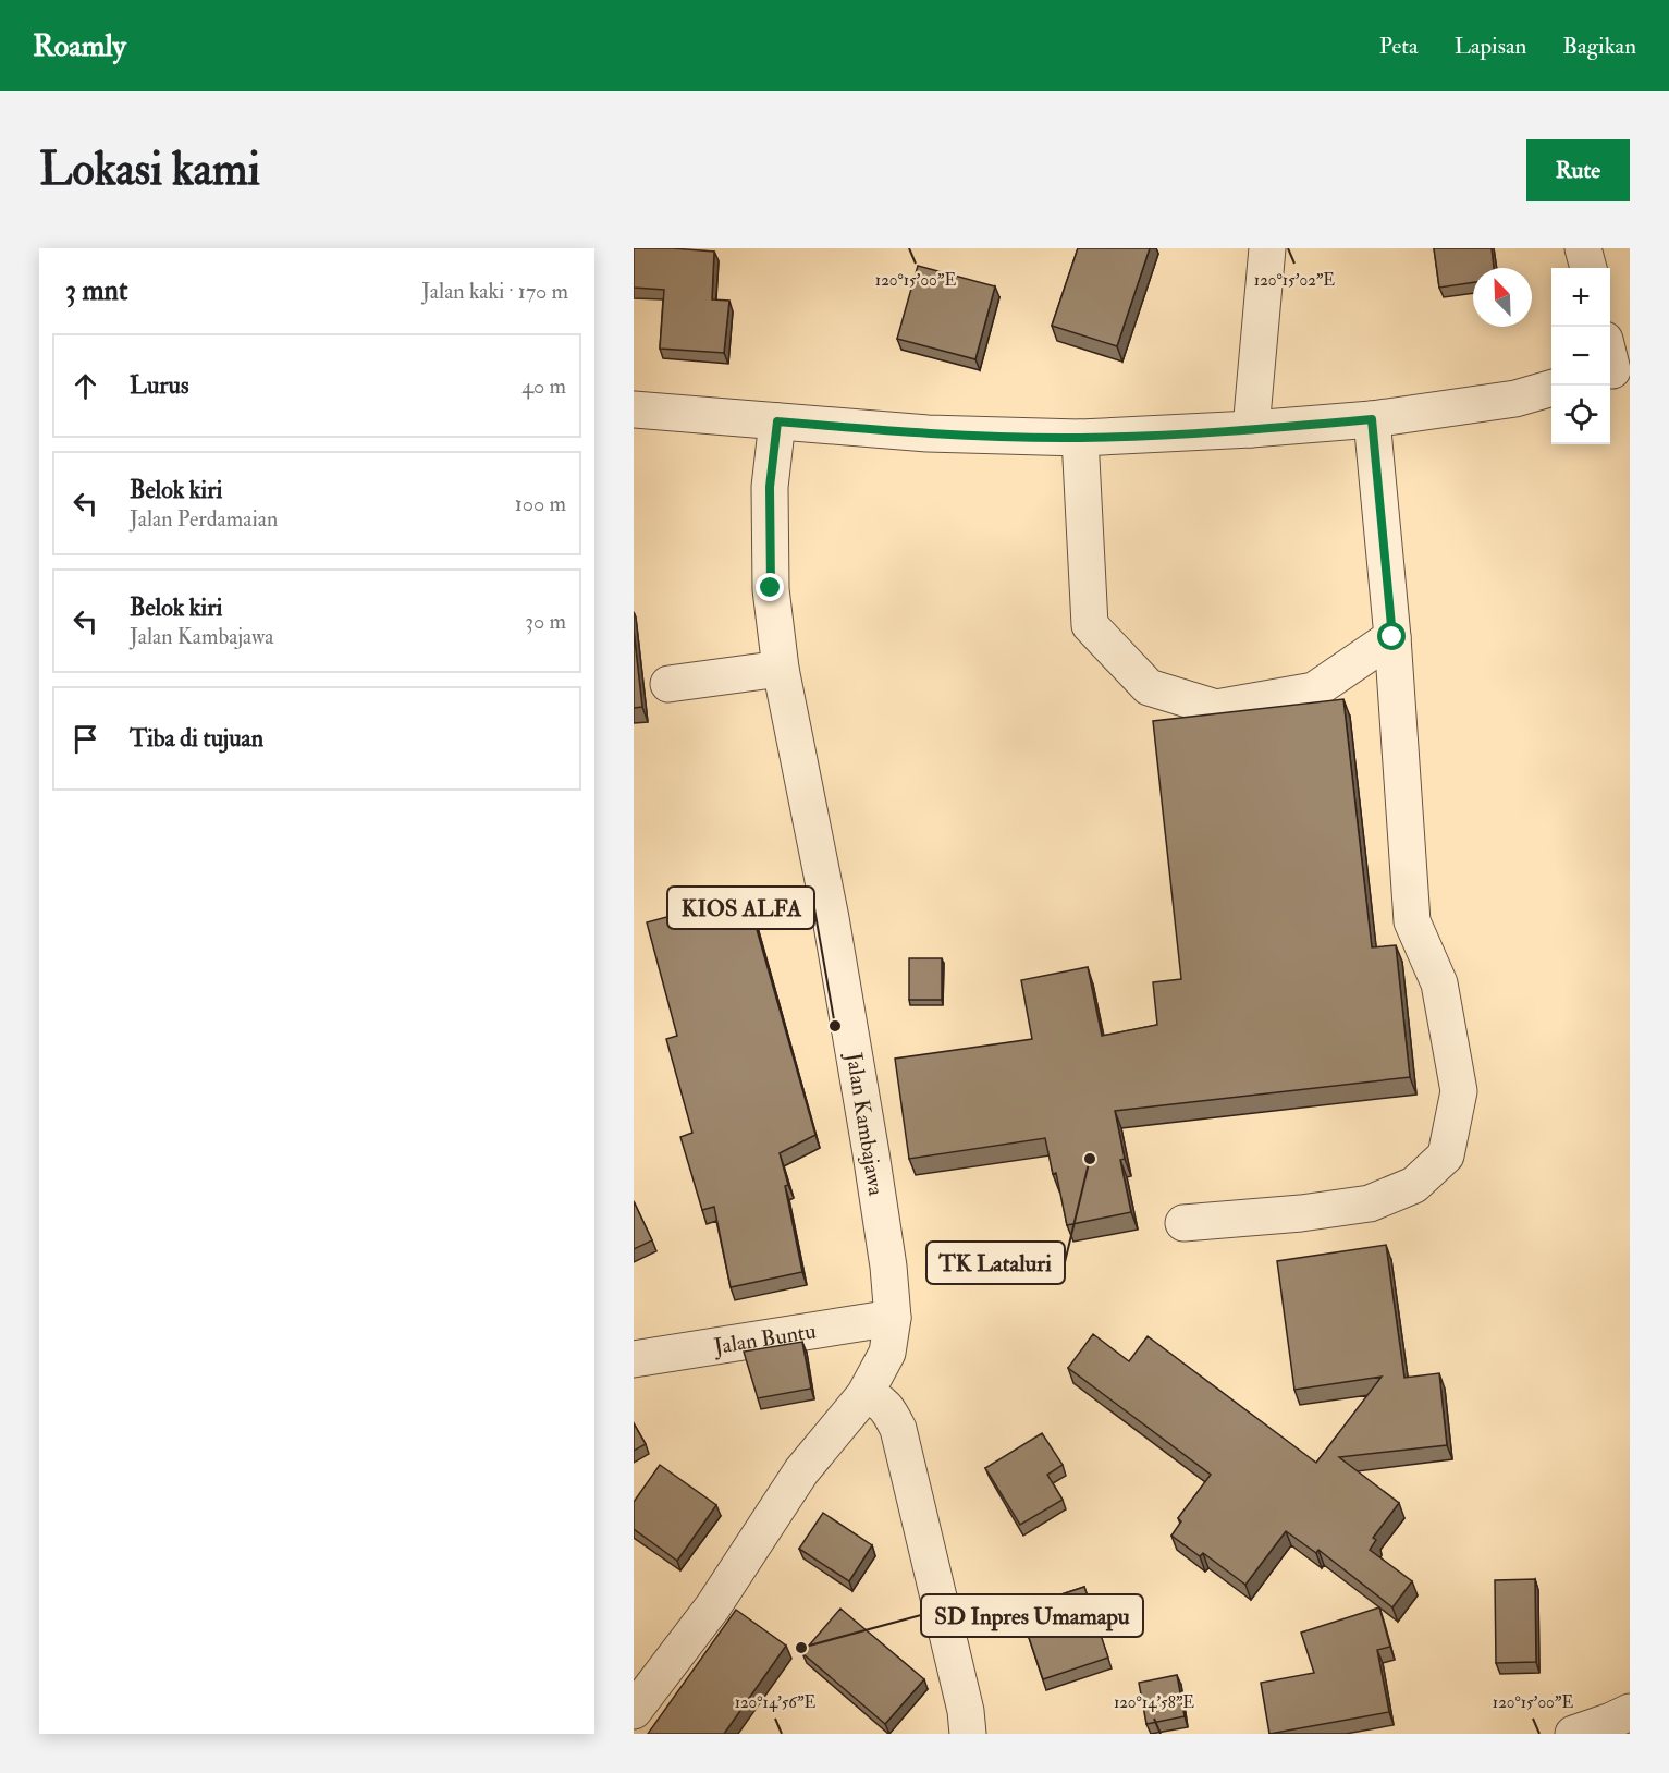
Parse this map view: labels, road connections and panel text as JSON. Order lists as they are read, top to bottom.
{
  "streets": {
    "street": ["Jalan Kambajawa", "Jalan Buntu"]
  },
  "crossings": [
    ["Jalan Kambajawa", "Jalan Buntu"]
  ],
  "places": ["KIOS ALFA", "TK Lataluri", "SD Inpres Umamapu"],
  "north": "top left",
  "page": {
    "header": "Roamly",
    "nav": ["Peta", "Lapisan", "Bagikan"],
    "buttons": "Rute",
    "title": "Lokasi kami",
    "heading": ["3 mnt", "Jalan kaki · 170 m"],
    "map_buttons": ["+", "−"],
    "list": [
      ["Lurus", "40 m"],
      ["Belok kiri", "Jalan Perdamaian", "100 m"],
      ["Belok kiri", "Jalan Kambajawa", "30 m"],
      "Tiba di tujuan"
    ]
  },
  "coordinates": [
    "120°15'00\"E",
    "120°15'02\"E",
    "120°14'56\"E",
    "120°14'58\"E"
  ]
}
